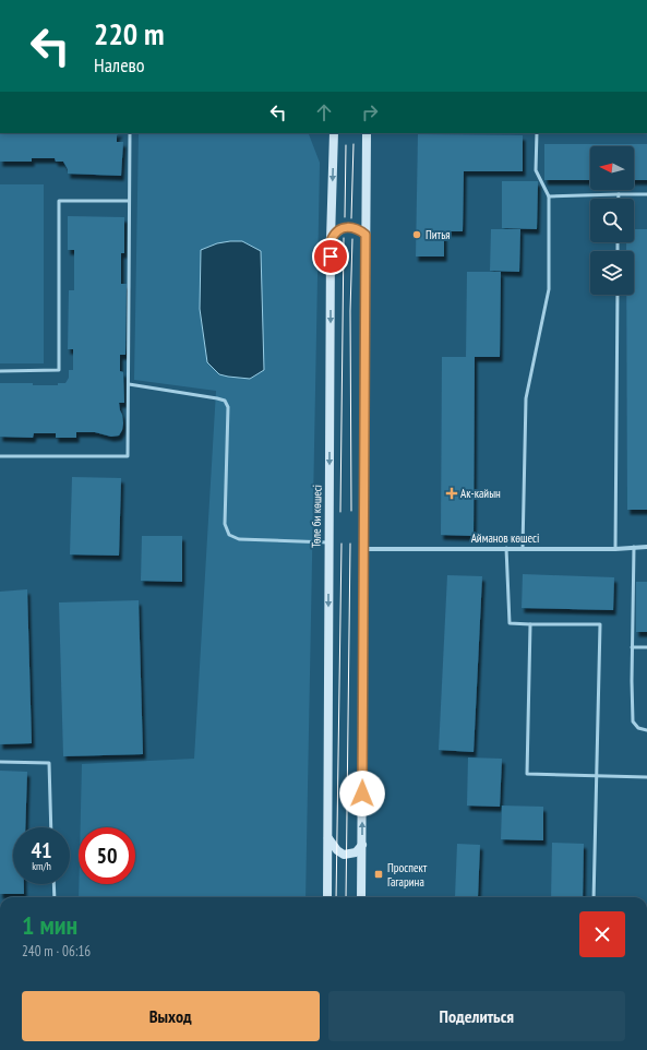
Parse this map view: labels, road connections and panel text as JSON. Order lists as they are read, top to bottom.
{
  "streets": {
    "main road": ["Төле би көшесі"],
    "street": ["Айманов көшесі"]
  },
  "places": {
    "other": ["Питья"],
    "health": ["Ак-кайын"],
    "transit": ["Проспект Гагарина"]
  },
  "north": "left",
  "page": {
    "turn": ["220 m", "Налево"],
    "speed": "41 km/h",
    "limit": "50",
    "heading": ["1 мин", "240 m · 06:16"],
    "buttons": ["Выход", "Поделиться"]
  }
}
